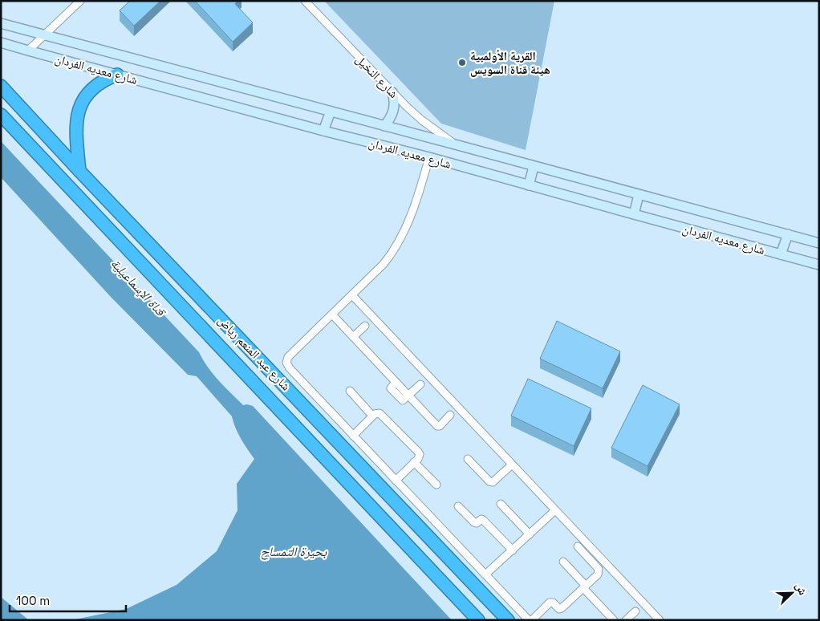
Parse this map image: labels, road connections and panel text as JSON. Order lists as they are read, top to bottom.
{
  "streets": {
    "highway": ["شارع عبد المنعم رياض"],
    "street": ["شارع معديه الفردان", "شارع النخيل"]
  },
  "crossings": [
    ["شارع معديه الفردان", "شارع النخيل"]
  ],
  "water": ["قناة الإسماعيلية", "بحيرة التمساح"],
  "places": ["القرية الأولمبية هيئة قناة السويس"],
  "scale_bar": "100 m",
  "north": "top right"
}
